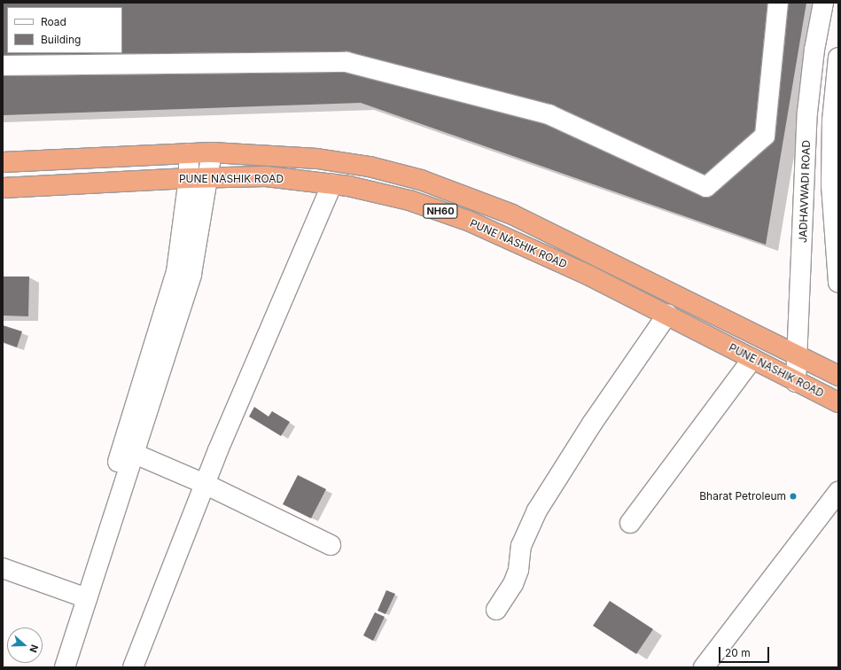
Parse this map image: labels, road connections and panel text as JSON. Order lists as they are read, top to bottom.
{
  "streets": {
    "highway": ["PUNE NASHIK ROAD", "NH60"],
    "street": ["JADHAVWADI ROAD"]
  },
  "crossings": [
    ["PUNE NASHIK ROAD", "JADHAVWADI ROAD"]
  ],
  "places": ["Bharat Petroleum"],
  "legend": ["Road", "Building"],
  "scale_bar": "20 m",
  "north": "right"
}
